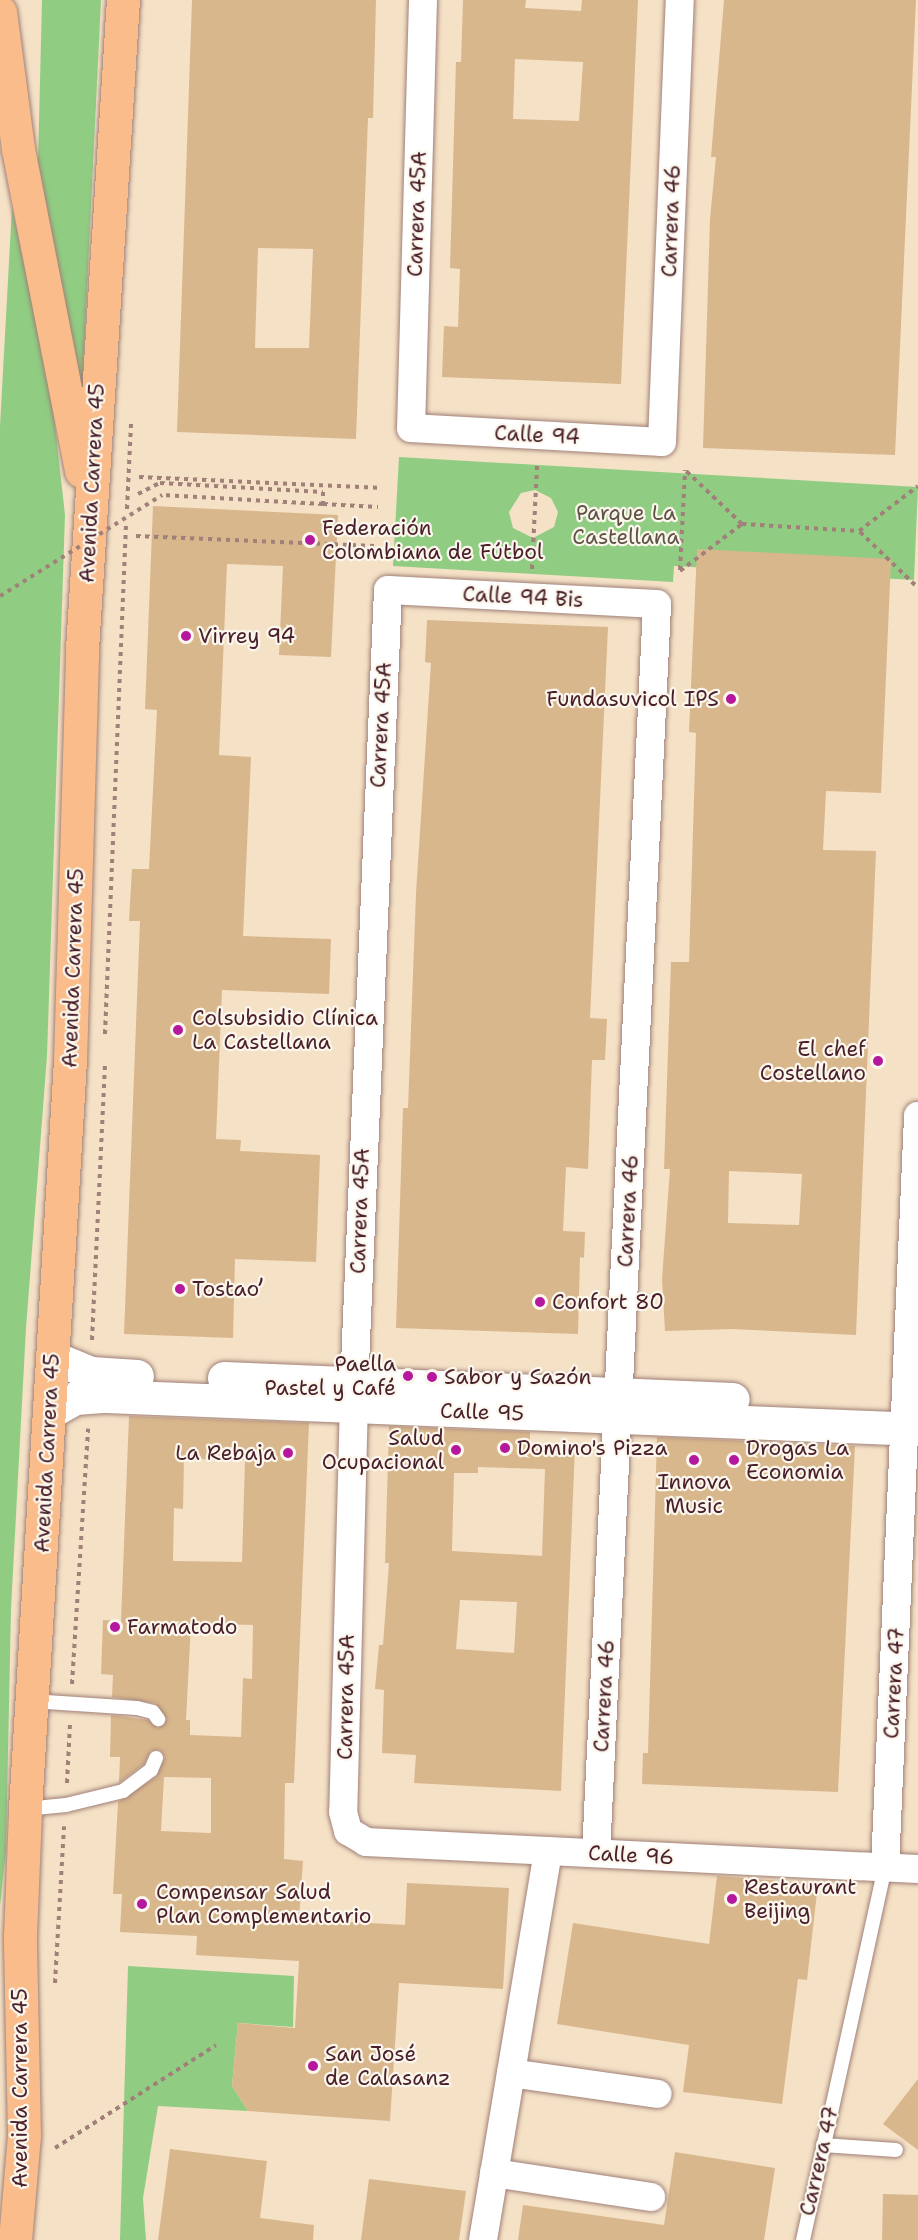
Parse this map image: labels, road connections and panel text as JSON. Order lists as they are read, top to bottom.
{
  "streets": {
    "highway": ["Avenida Carrera 45"],
    "street": [
      "Carrera 45A",
      "Carrera 46",
      "Calle 94",
      "Calle 94 Bis",
      "Calle 95",
      "Carrera 47",
      "Calle 96"
    ]
  },
  "crossings": [
    ["Carrera 45A", "Calle 94"],
    ["Carrera 45A", "Calle 94 Bis"],
    ["Carrera 45A", "Calle 95"],
    ["Carrera 45A", "Calle 96"],
    ["Carrera 46", "Calle 94"],
    ["Carrera 46", "Calle 94 Bis"],
    ["Carrera 46", "Calle 95"],
    ["Carrera 46", "Calle 96"],
    ["Avenida Carrera 45", "Calle 95"],
    ["Calle 95", "Carrera 47"],
    ["Carrera 47", "Calle 96"]
  ],
  "parks": ["Parque La Castellana"],
  "places": [
    "Federación Colombiana de Fútbol",
    "Virrey 94",
    "Fundasuvicol IPS",
    "Colsubsidio Clínica La Castellana",
    "El chef Costellano",
    "Tostao’",
    "Confort 80",
    "Paella Pastel y Café",
    "Sabor y Sazón",
    "Domino's Pizza",
    "Salud Ocupacional",
    "La Rebaja",
    "Innova Music",
    "Drogas La Economia",
    "Farmatodo",
    "Restaurant Beijing",
    "Compensar Salud Plan Complementario",
    "San José de Calasanz"
  ]
}
